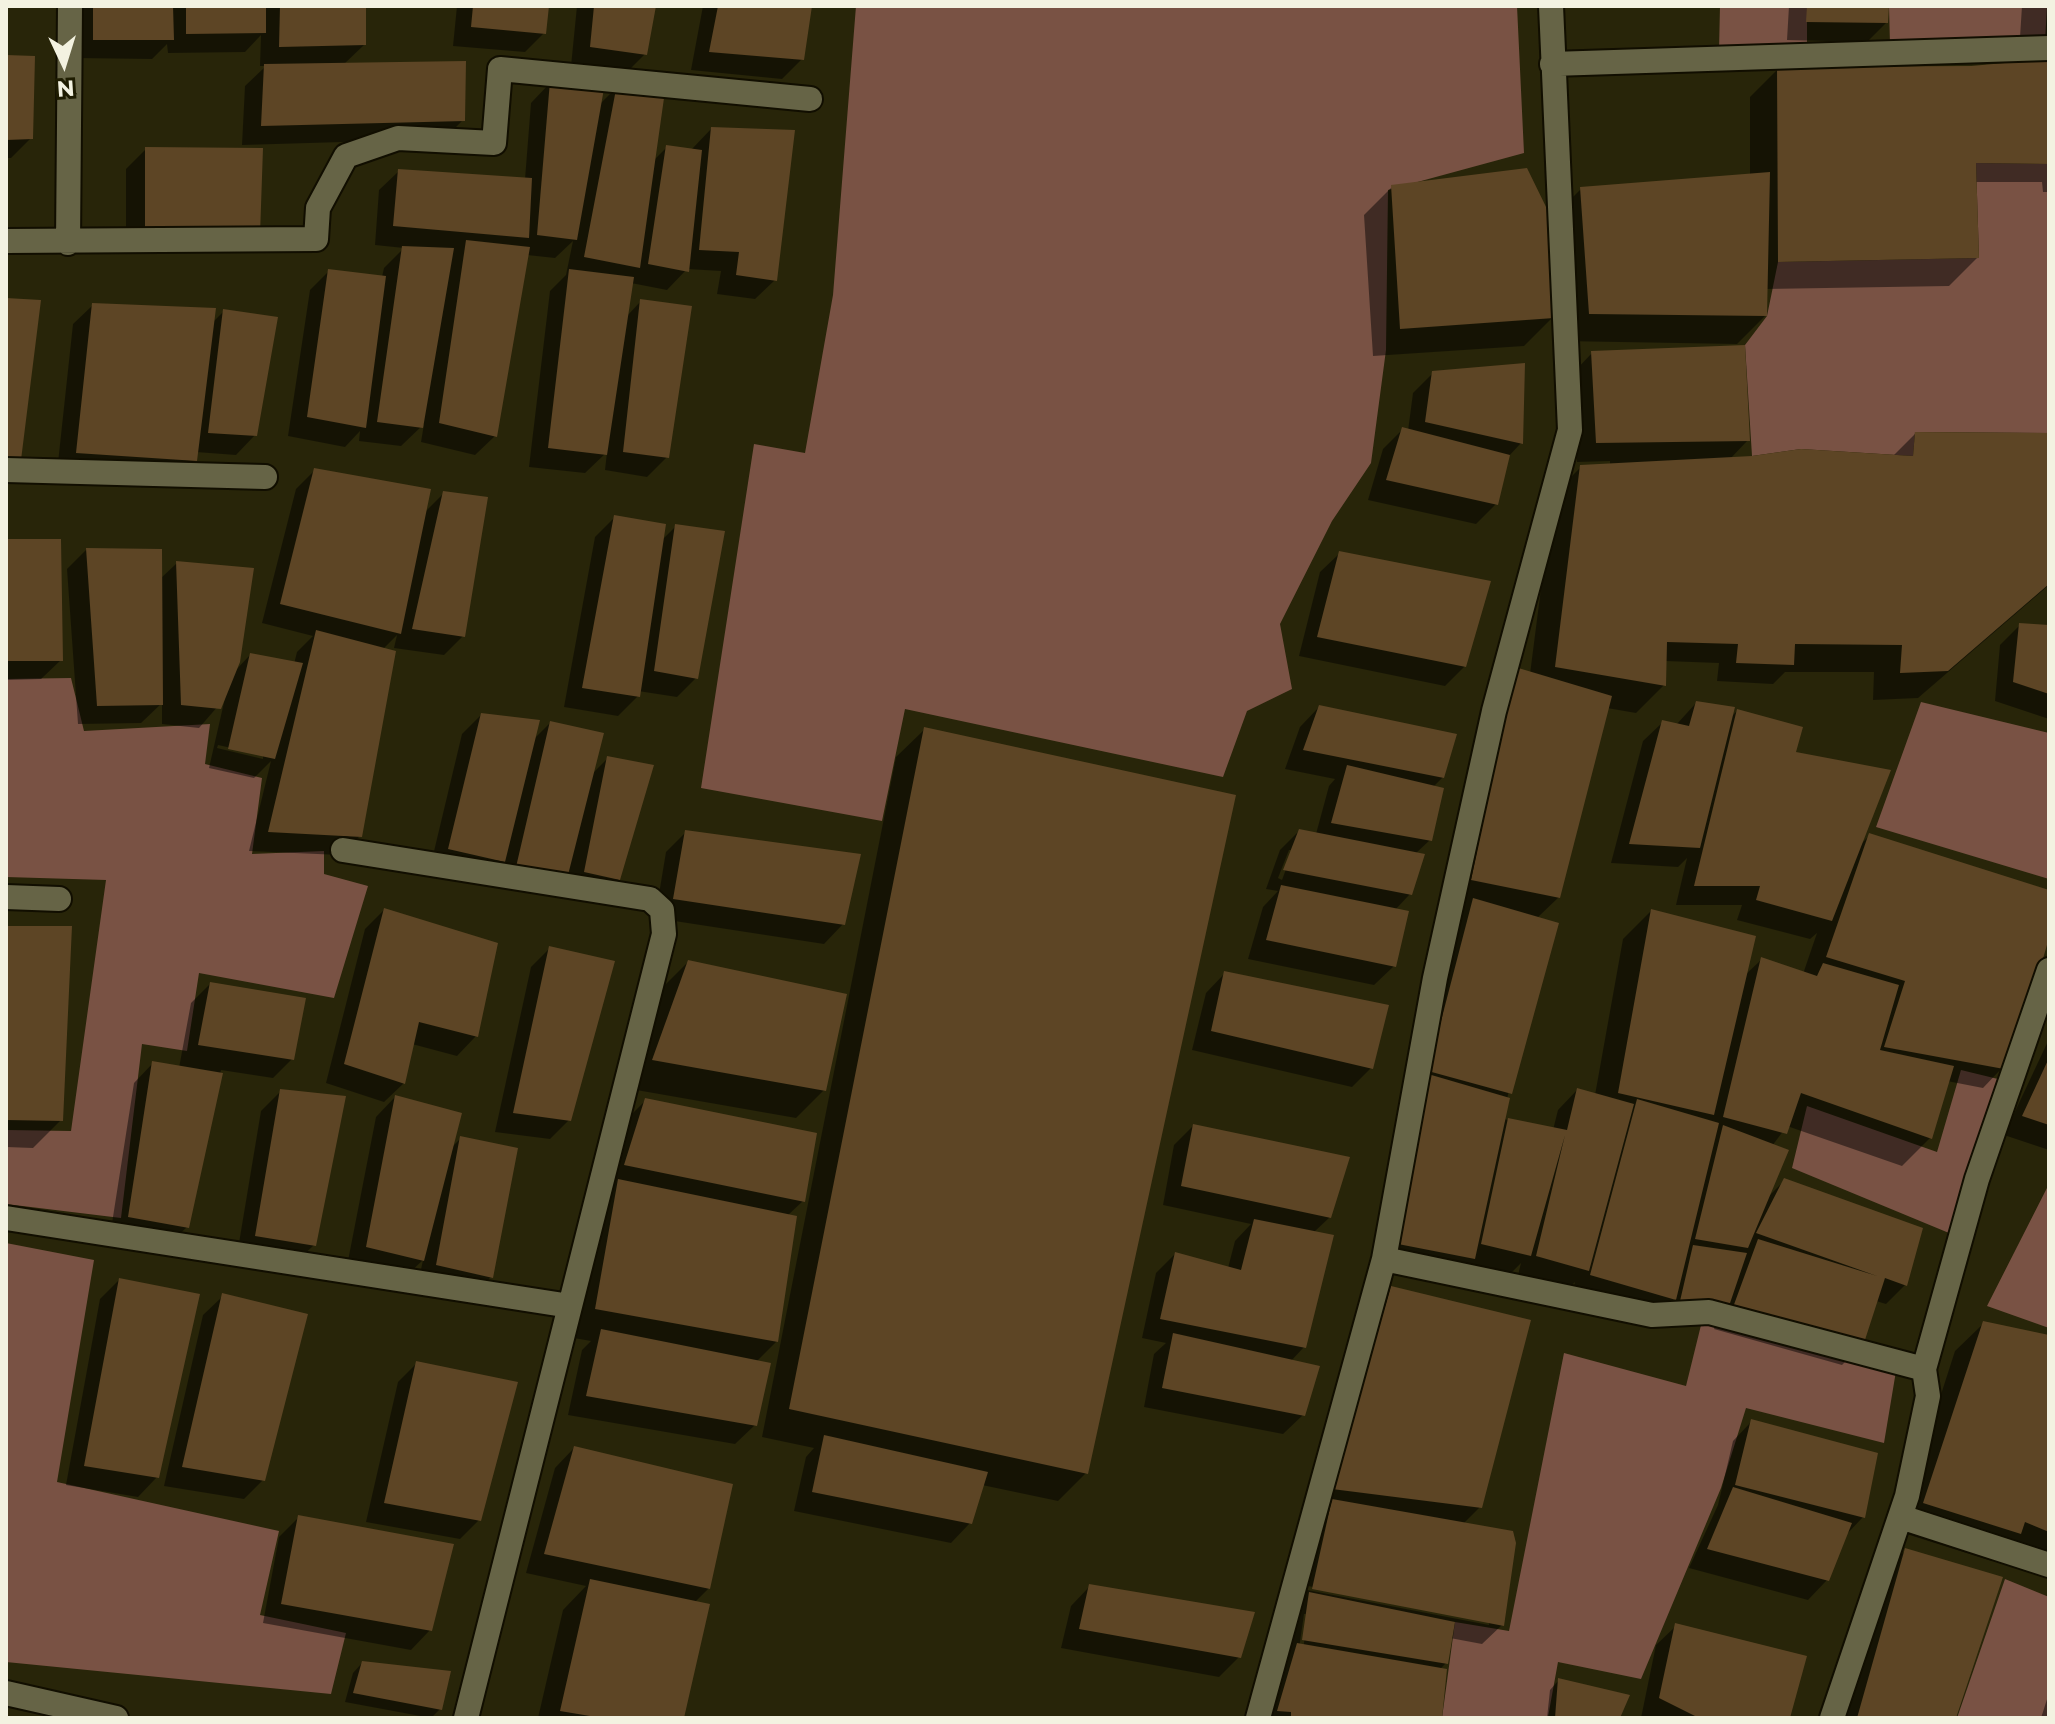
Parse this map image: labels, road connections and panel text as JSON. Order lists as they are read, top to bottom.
{
  "north": "bottom"
}
